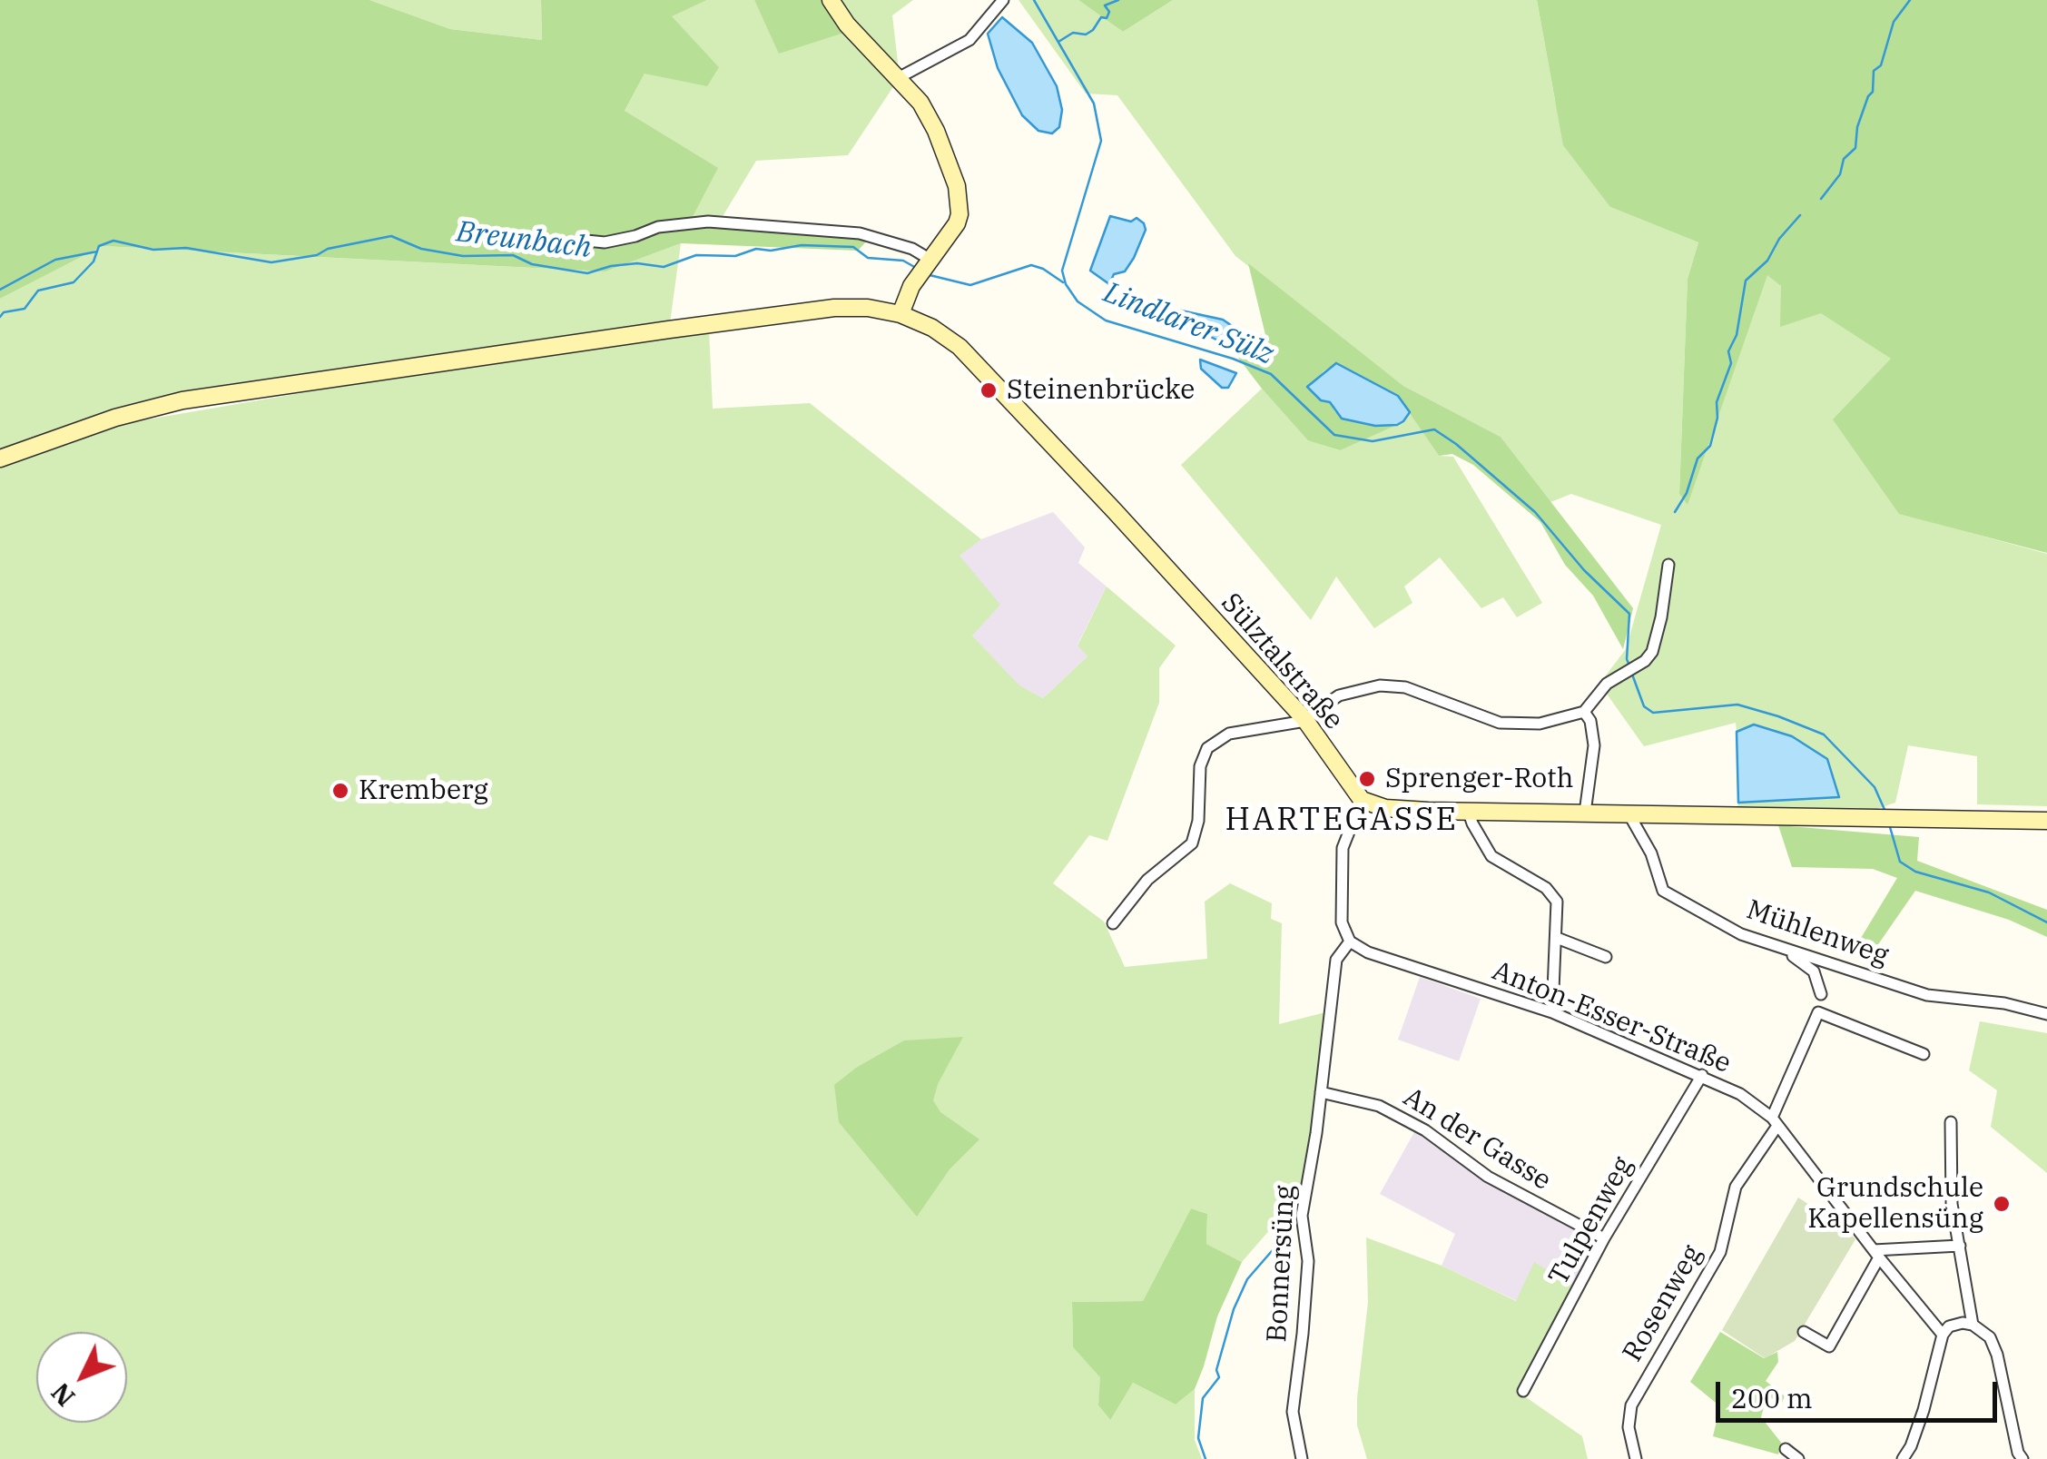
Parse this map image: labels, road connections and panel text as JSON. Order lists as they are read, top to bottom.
{
  "streets": {
    "main road": ["Sülztalstraße"],
    "street": [
      "Mühlenweg",
      "Anton-Esser-Straße",
      "An der Gasse",
      "Tulpenweg",
      "Bonnersüng",
      "Rosenweg"
    ]
  },
  "crossings": [
    ["Anton-Esser-Straße", "Tulpenweg"],
    ["Anton-Esser-Straße", "Bonnersüng"],
    ["Anton-Esser-Straße", "Rosenweg"],
    ["An der Gasse", "Tulpenweg"],
    ["An der Gasse", "Bonnersüng"]
  ],
  "districts": ["HARTEGASSE"],
  "water": ["Breunbach", "Lindlarer Sülz"],
  "places": [
    "Steinenbrücke",
    "Sprenger-Roth",
    "Kremberg",
    "Grundschule Kapellensüng"
  ],
  "scale_bar": "200 m",
  "north": "bottom left"
}
